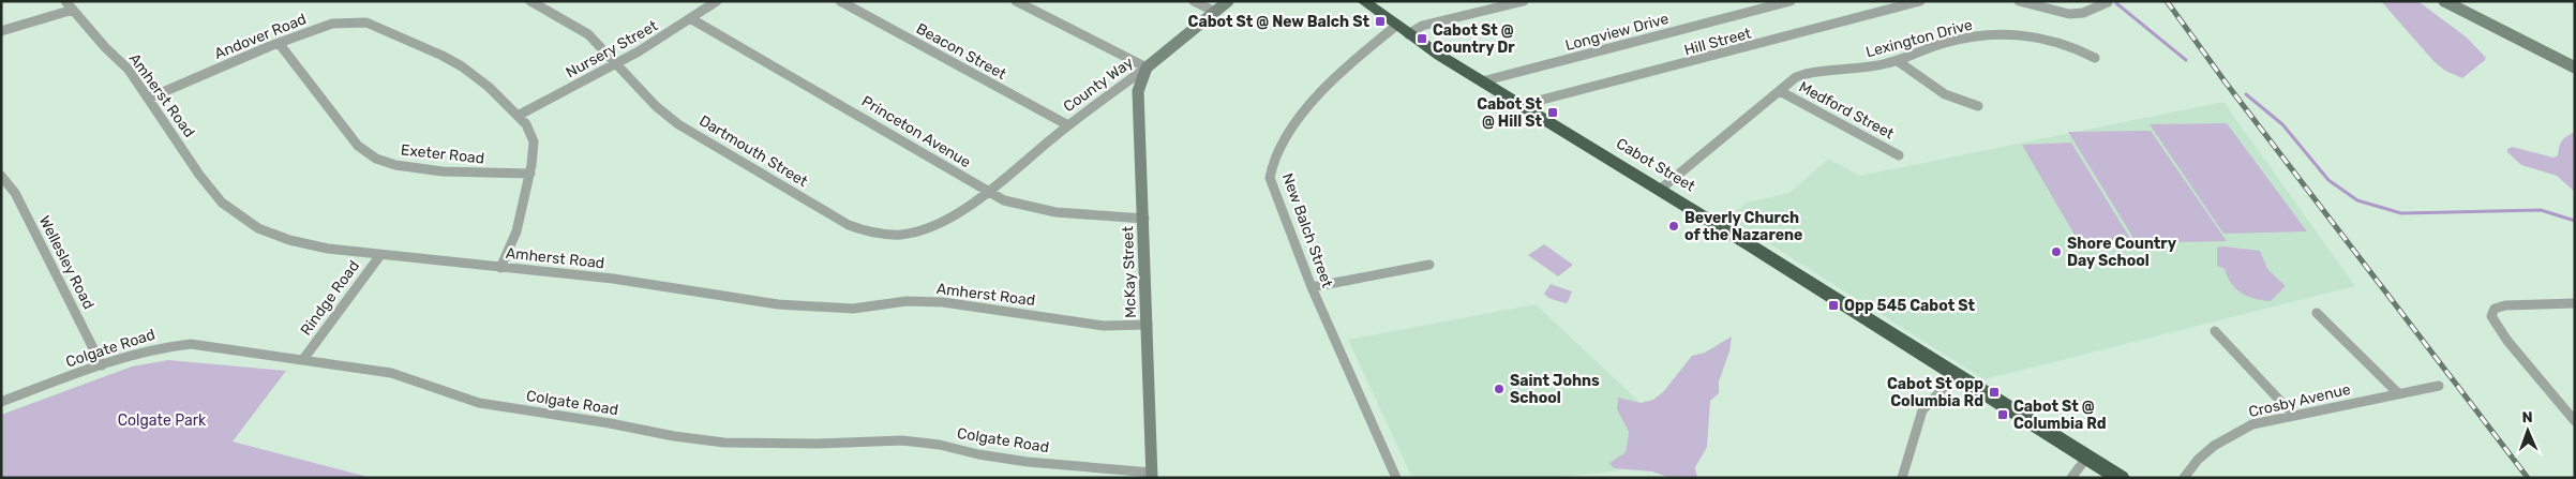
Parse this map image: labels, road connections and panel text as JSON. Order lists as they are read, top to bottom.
{
  "streets": {
    "highway": ["Cabot Street"],
    "main road": ["County Way", "McKay Street"],
    "street": [
      "Longview Drive",
      "Andover Road",
      "Lexington Drive",
      "Hill Street",
      "Nursery Street",
      "Beacon Street",
      "Amherst Road",
      "Medford Street",
      "Princeton Avenue",
      "Dartmouth Street",
      "Exeter Road",
      "New Balch Street",
      "Wellesley Road",
      "Rindge Road",
      "Colgate Road",
      "Crosby Avenue"
    ]
  },
  "crossings": [
    ["Longview Drive", "Cabot Street"],
    ["Andover Road", "Nursery Street"],
    ["Andover Road", "Amherst Road"],
    ["Andover Road", "Exeter Road"],
    ["Lexington Drive", "Medford Street"],
    ["Lexington Drive", "Cabot Street"],
    ["Hill Street", "Cabot Street"],
    ["Nursery Street", "Princeton Avenue"],
    ["Nursery Street", "Dartmouth Street"],
    ["Beacon Street", "County Way"],
    ["County Way", "Princeton Avenue"],
    ["County Way", "Dartmouth Street"],
    ["County Way", "McKay Street"],
    ["Amherst Road", "McKay Street"],
    ["Amherst Road", "Rindge Road"],
    ["Princeton Avenue", "Dartmouth Street"],
    ["Princeton Avenue", "McKay Street"],
    ["Cabot Street", "New Balch Street"],
    ["Wellesley Road", "Colgate Road"],
    ["McKay Street", "Colgate Road"],
    ["Rindge Road", "Colgate Road"]
  ],
  "parks": ["Colgate Park"],
  "places": {
    "transit": [
      "Cabot St @ New Balch St",
      "Cabot St @ Country Dr",
      "Cabot St @ Hill St",
      "Opp 545 Cabot St",
      "Cabot St opp Columbia Rd",
      "Cabot St @ Columbia Rd"
    ],
    "other": ["Beverly Church of the Nazarene", "Shore Country Day School", "Saint Johns School"]
  },
  "north": "top"
}
